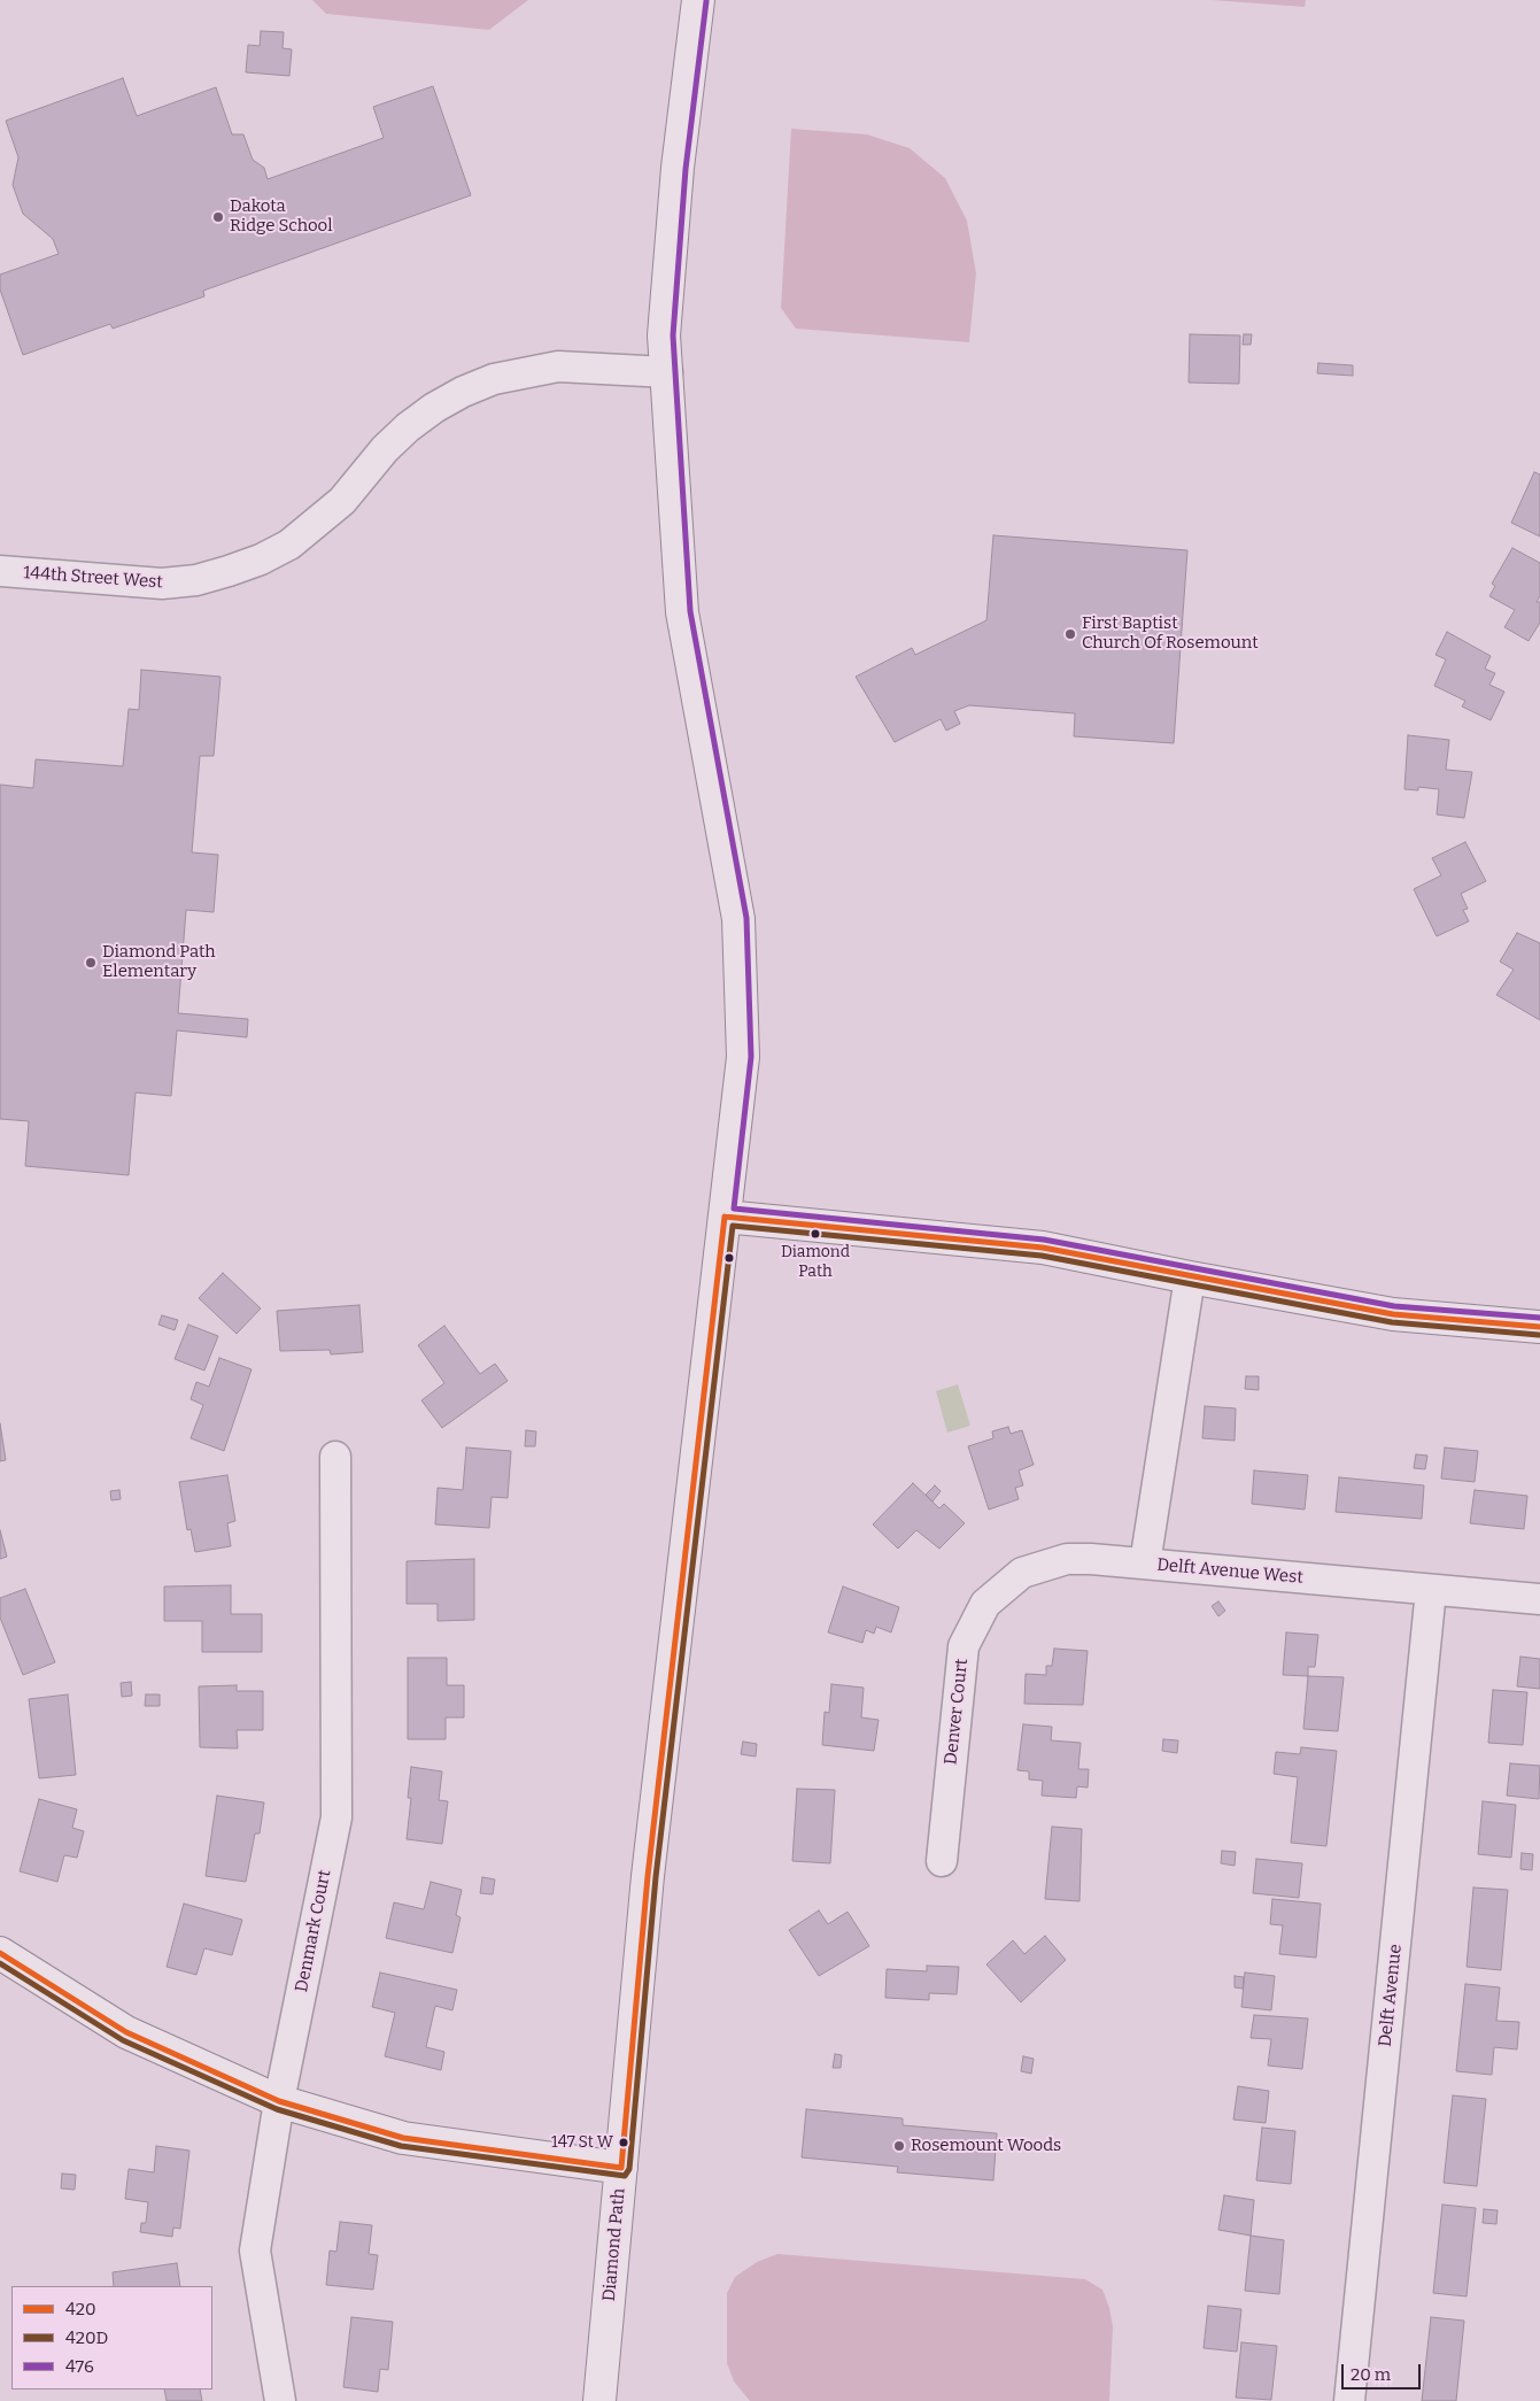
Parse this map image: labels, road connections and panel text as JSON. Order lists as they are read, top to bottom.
{
  "streets": {
    "street": [
      "144th Street West",
      "Delft Avenue West",
      "Denver Court",
      "Denmark Court",
      "Delft Avenue",
      "Diamond Path"
    ]
  },
  "crossings": [
    ["144th Street West", "Diamond Path"],
    ["Delft Avenue West", "Denver Court"],
    ["Delft Avenue West", "Delft Avenue"]
  ],
  "places": [
    "Dakota Ridge School",
    "First Baptist Church Of Rosemount",
    "Diamond Path Elementary",
    "Diamond Path",
    "147 St W",
    "Rosemount Woods"
  ],
  "lines": ["transit line 476", "transit line 420", "transit line 420D"],
  "legend": ["420", "420D", "476"],
  "scale_bar": "20 m"
}
